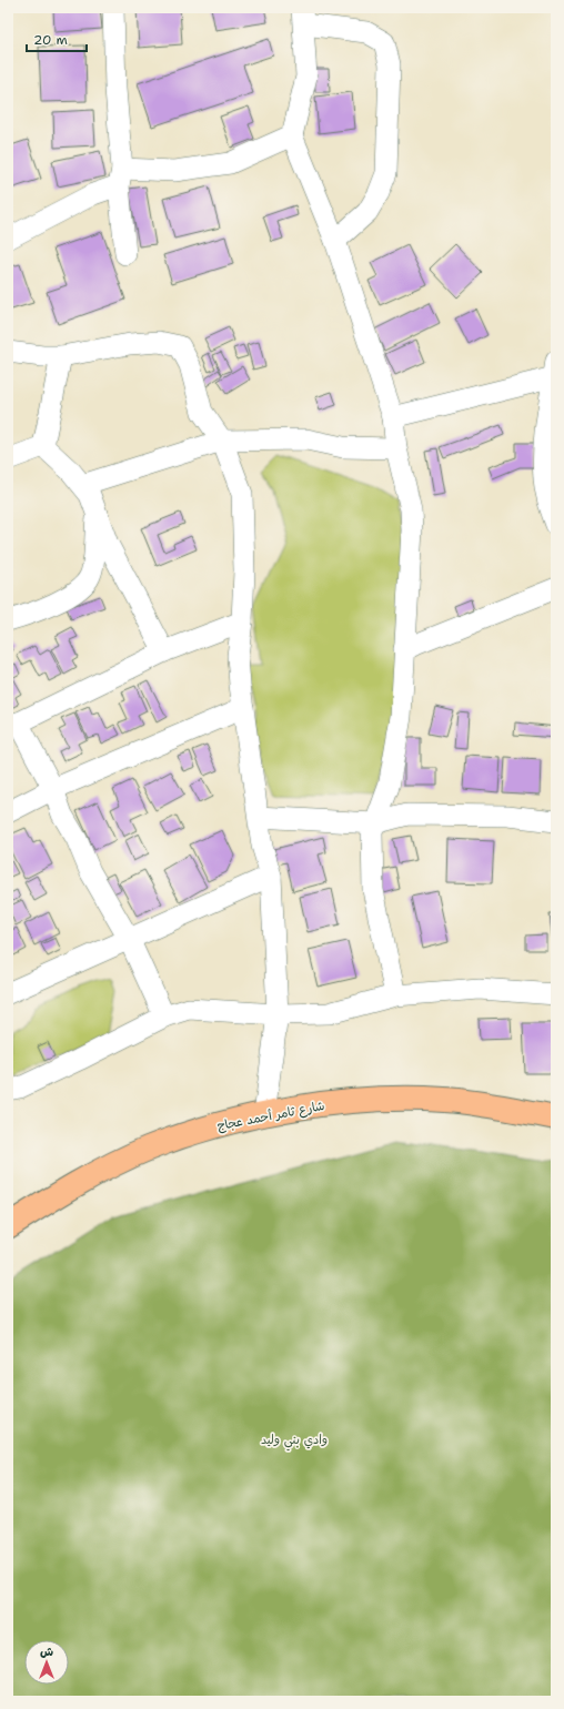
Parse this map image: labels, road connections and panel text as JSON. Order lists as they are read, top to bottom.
{
  "streets": {
    "main road": ["شارع ثامر أحمد عجاج"]
  },
  "parks": ["وادي بني وليد"],
  "scale_bar": "20 m",
  "north": "top"
}
